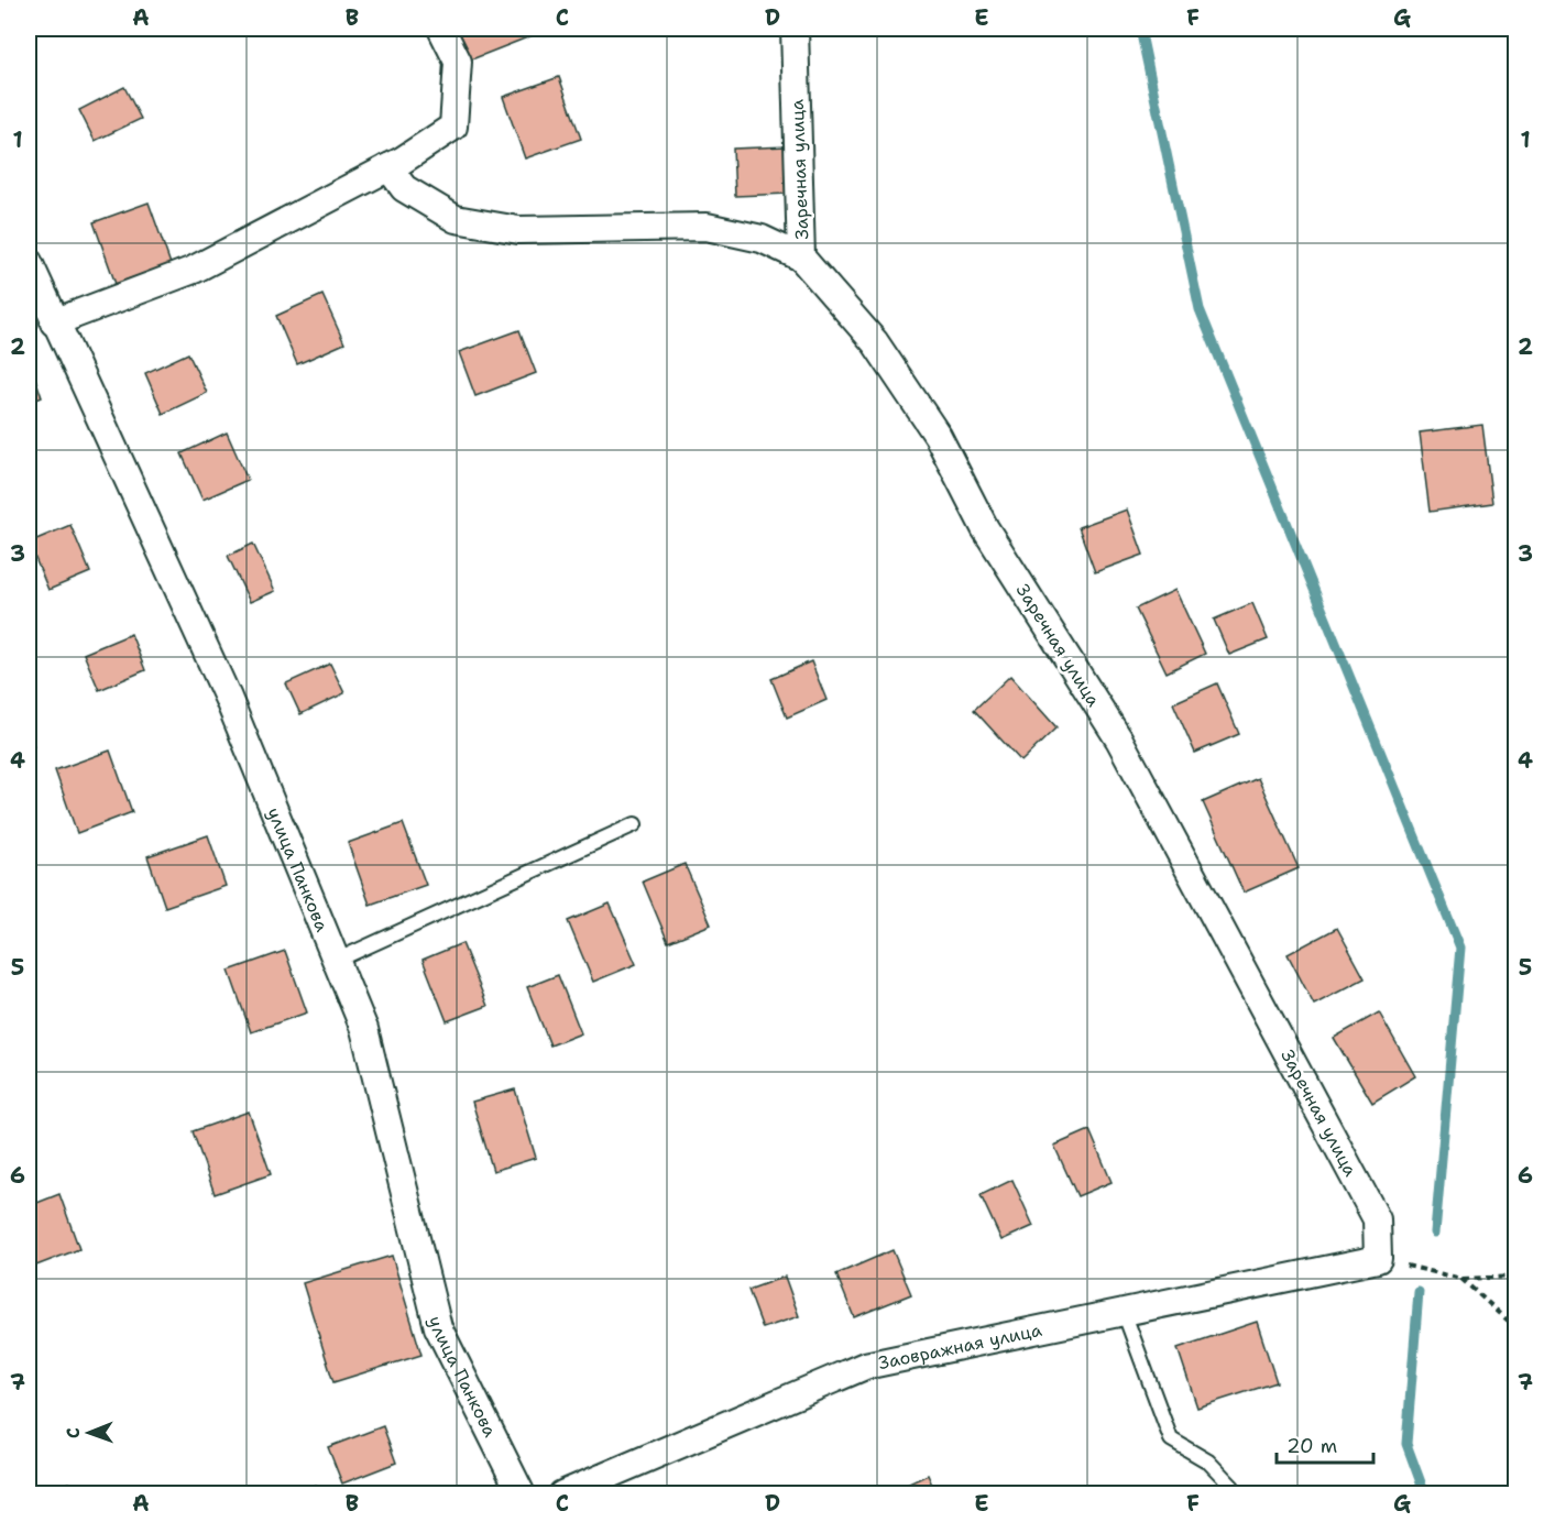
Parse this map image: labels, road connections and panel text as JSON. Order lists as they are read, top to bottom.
{
  "streets": {
    "street": ["Заречная улица", "улица Панкова", "Заовражная улица"]
  },
  "crossings": [
    ["Заречная улица", "Заовражная улица"]
  ],
  "scale_bar": "20 m",
  "north": "left",
  "grid": {
    "columns": [
      "A",
      "B",
      "C",
      "D",
      "E",
      "F",
      "G"
    ],
    "rows": [
      "1",
      "2",
      "3",
      "4",
      "5",
      "6",
      "7"
    ]
  }
}
